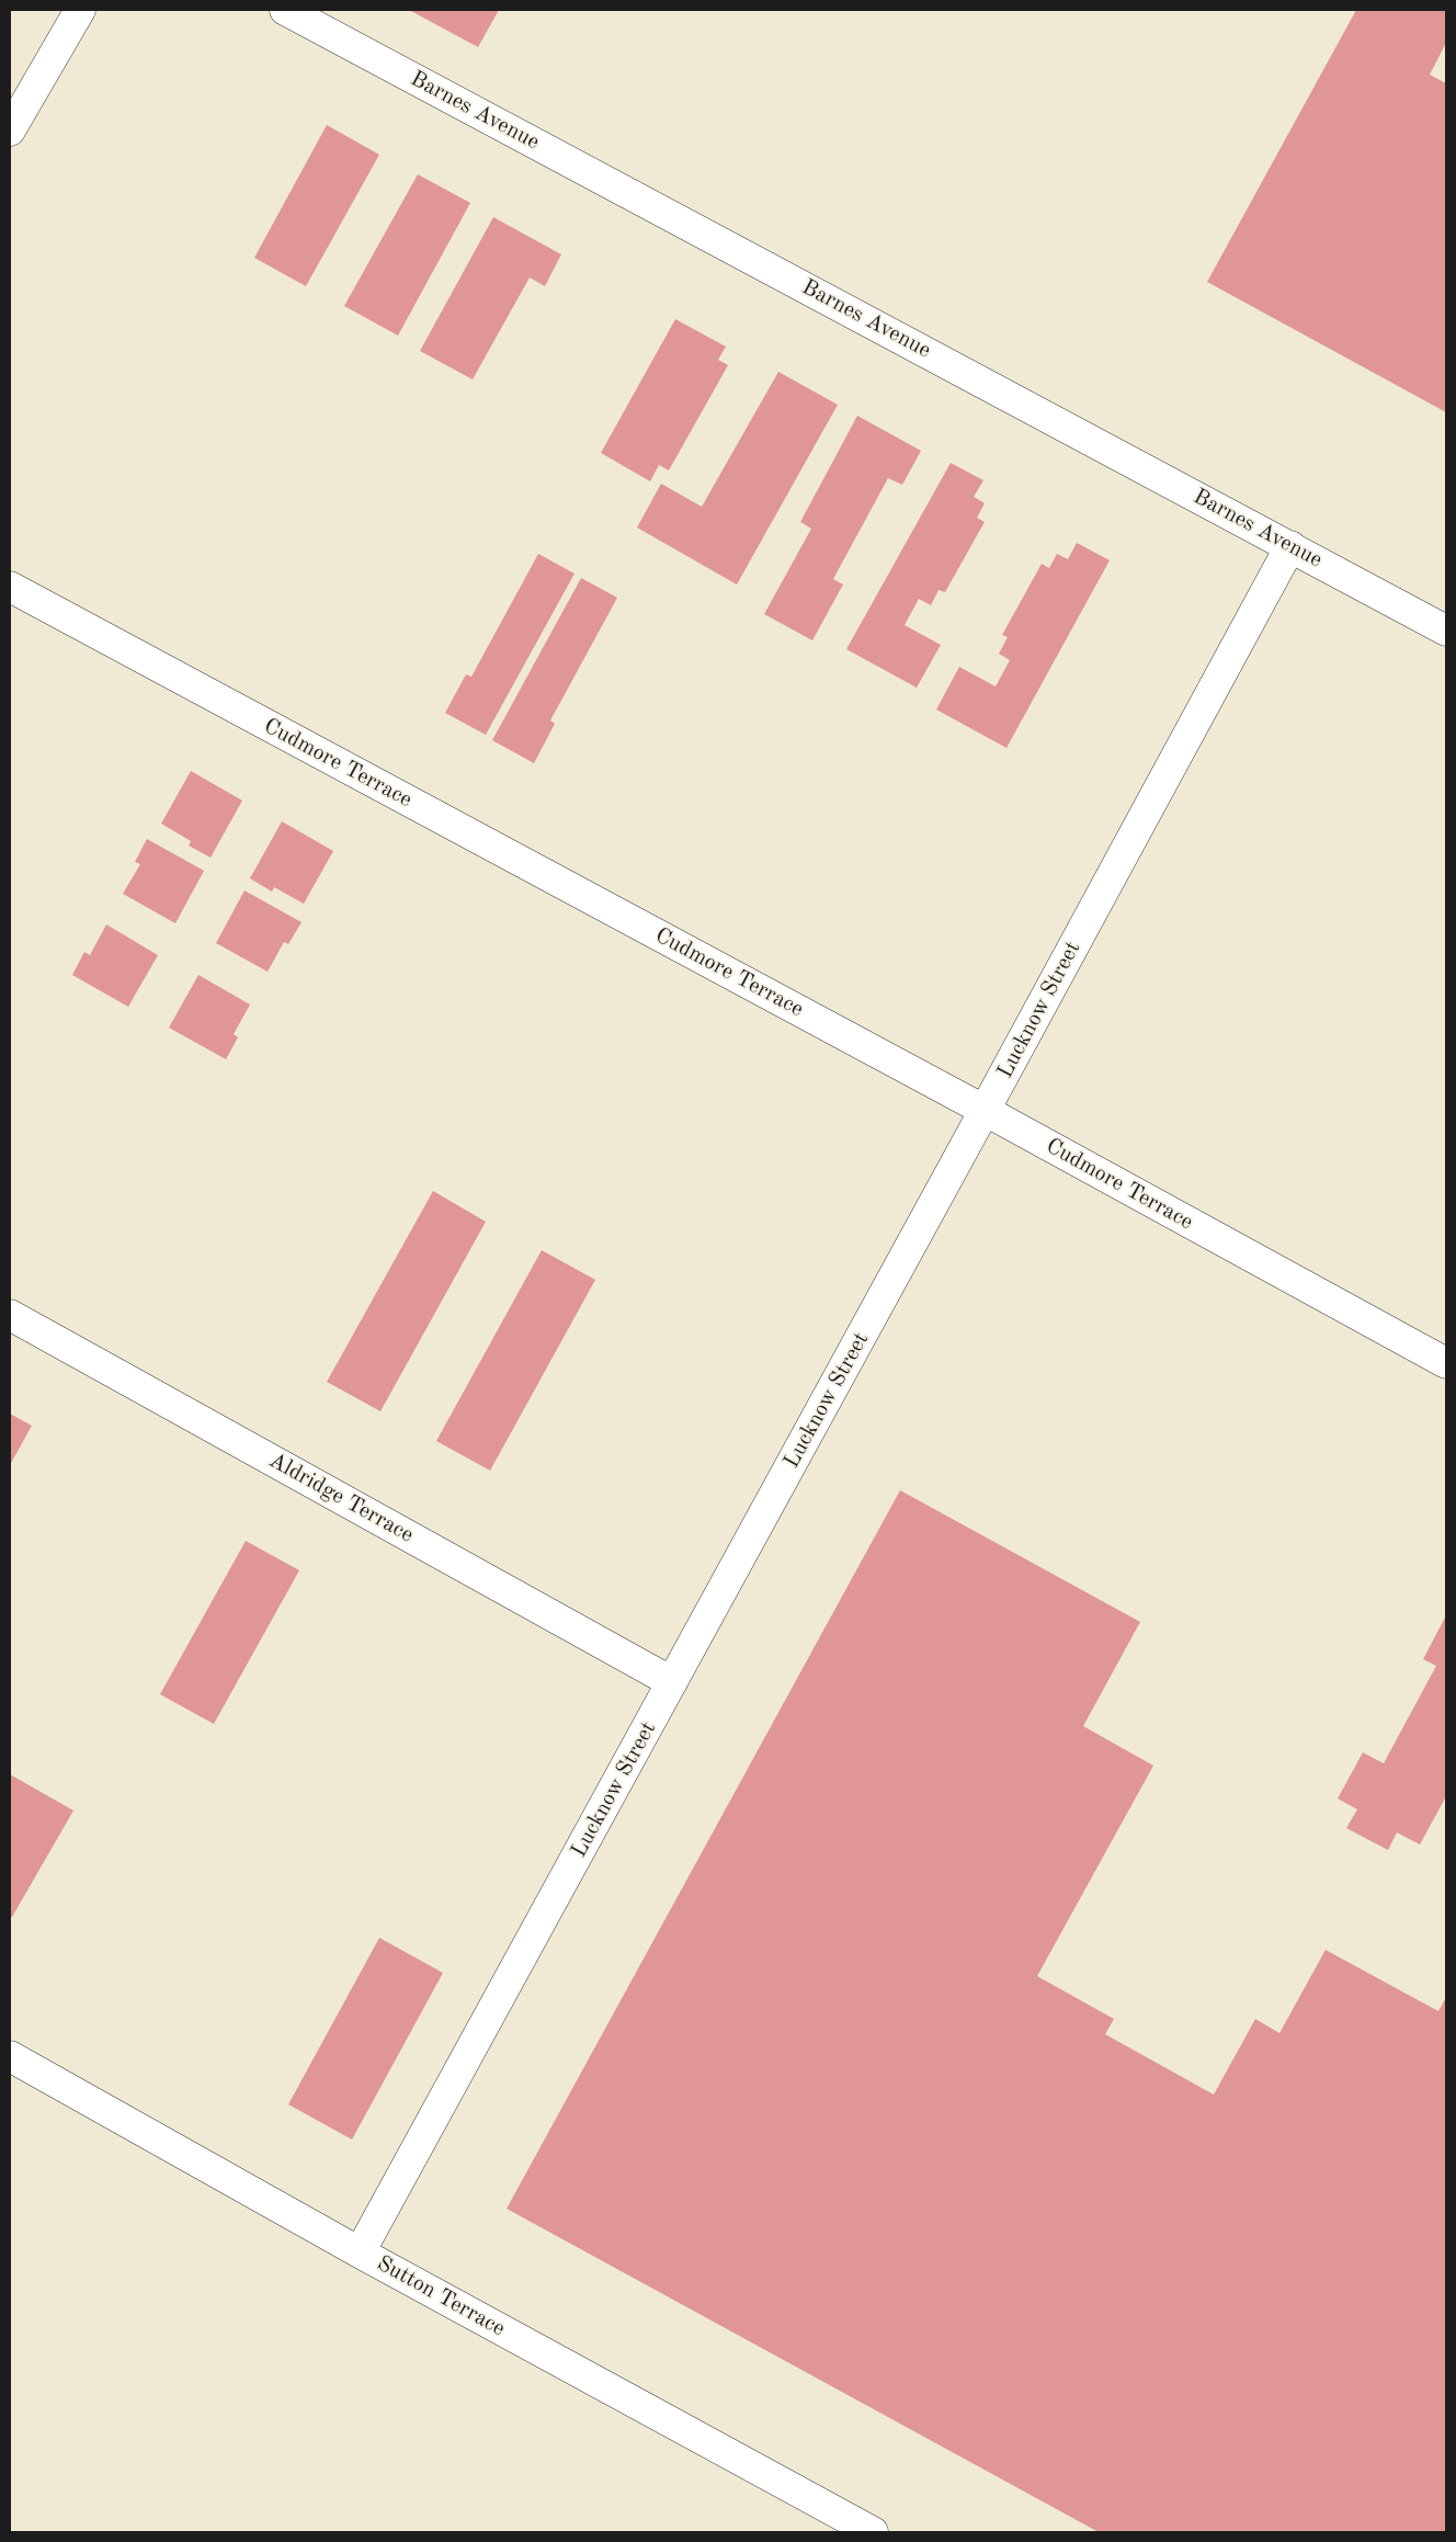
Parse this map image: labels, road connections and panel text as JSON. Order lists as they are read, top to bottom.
{
  "streets": {
    "street": [
      "Barnes Avenue",
      "Cudmore Terrace",
      "Lucknow Street",
      "Aldridge Terrace",
      "Sutton Terrace"
    ]
  },
  "crossings": [
    ["Barnes Avenue", "Lucknow Street"],
    ["Cudmore Terrace", "Lucknow Street"],
    ["Lucknow Street", "Aldridge Terrace"],
    ["Lucknow Street", "Sutton Terrace"]
  ]
}
